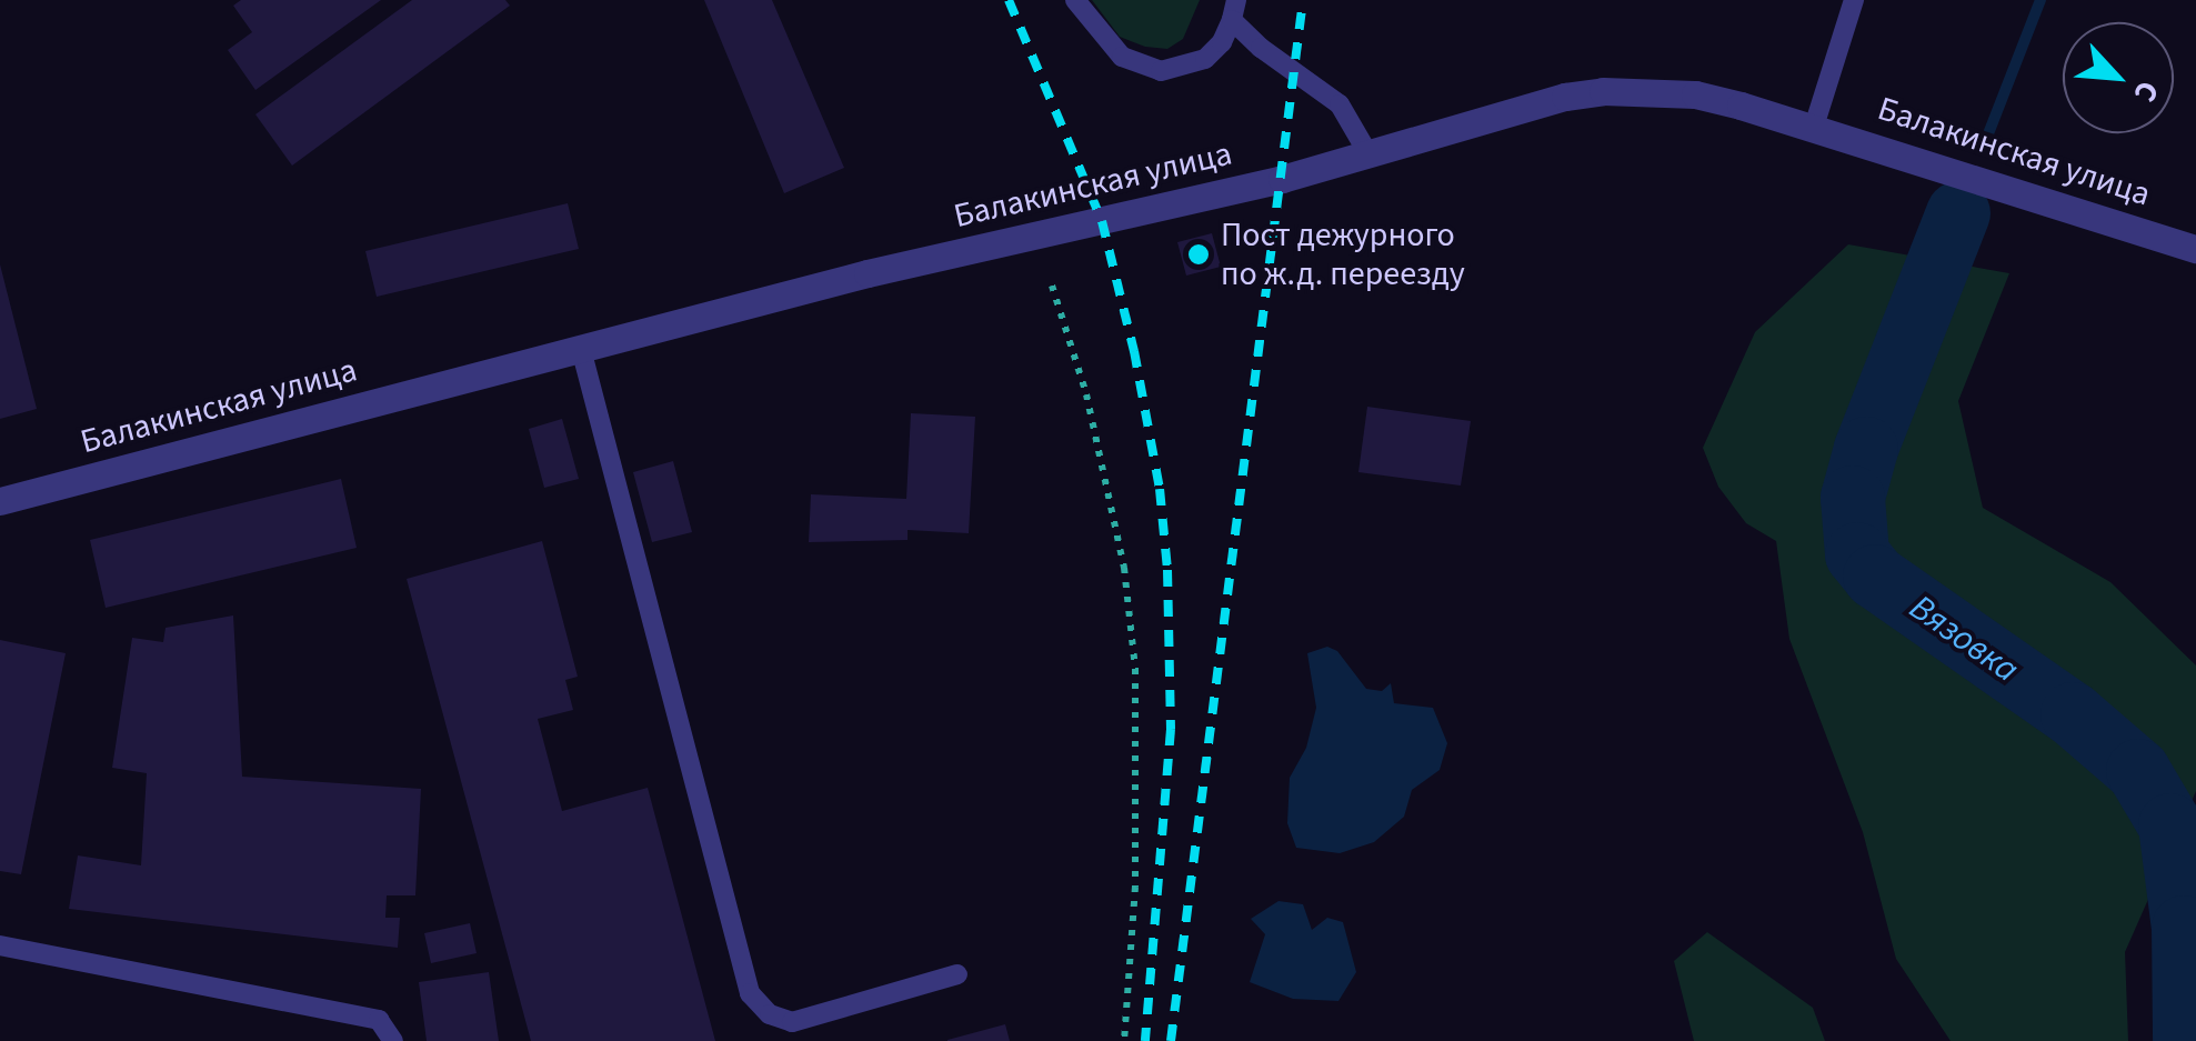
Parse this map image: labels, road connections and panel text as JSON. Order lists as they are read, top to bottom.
{
  "streets": {
    "street": ["Балакинская улица"]
  },
  "water": ["Вязовка"],
  "places": ["Пост дежурного по ж.д. переезду"],
  "north": "bottom right"
}
